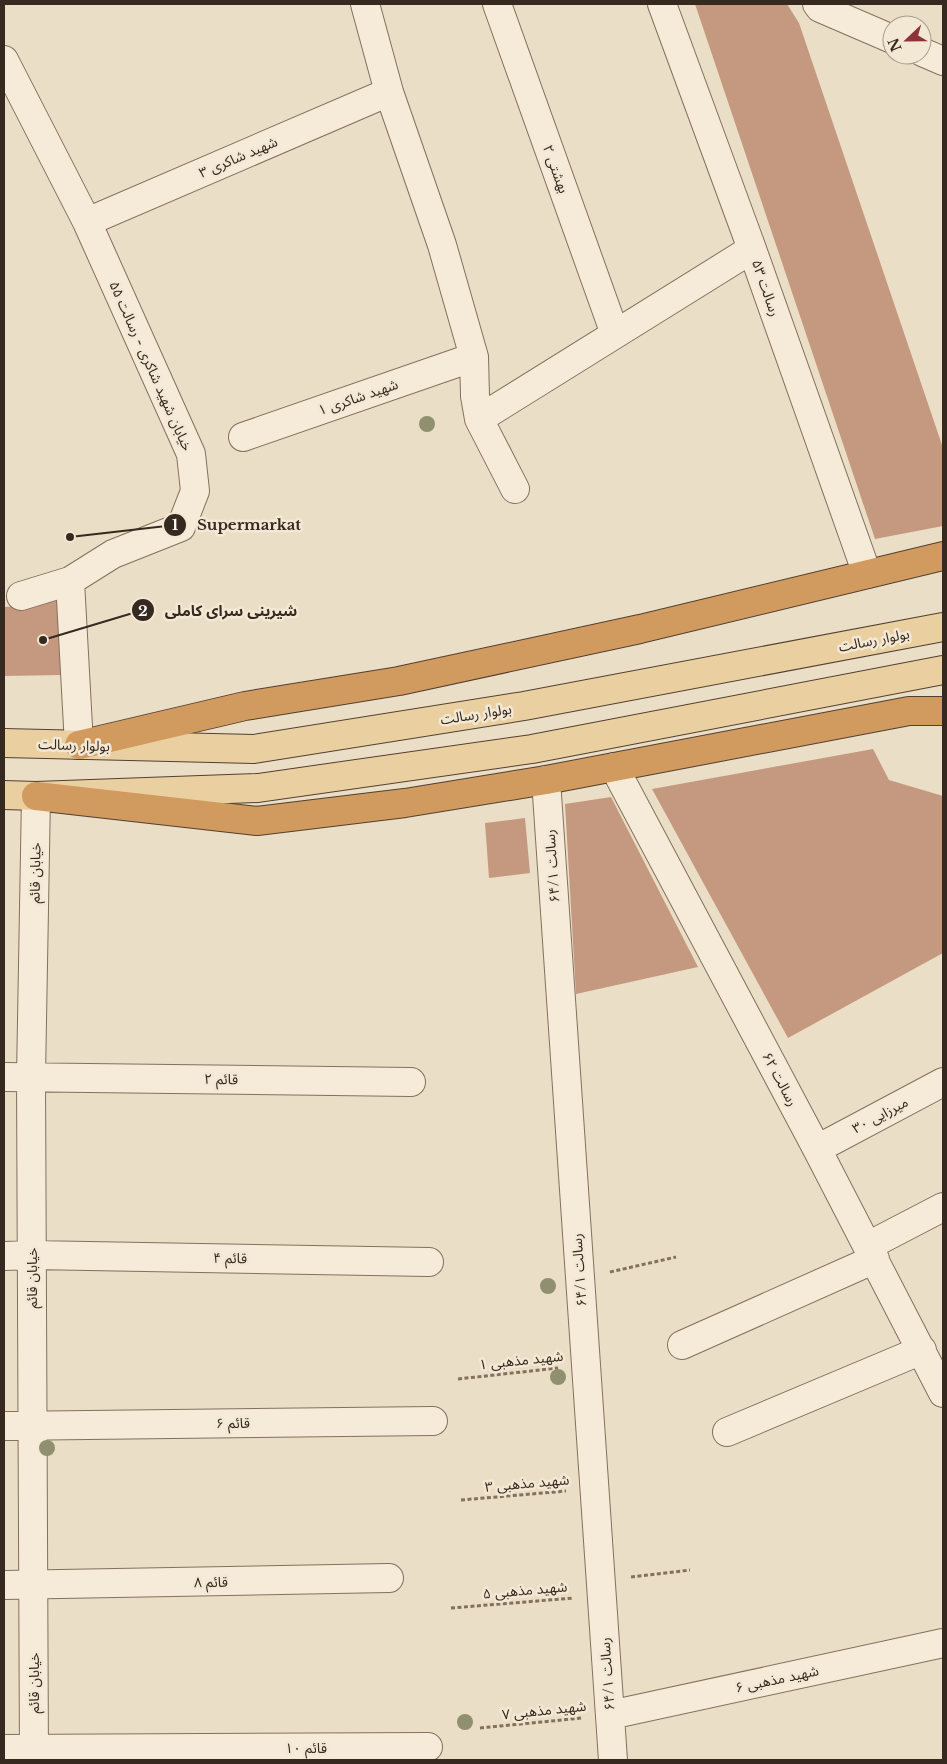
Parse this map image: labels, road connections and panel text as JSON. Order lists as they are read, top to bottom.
{
  "streets": {
    "main road": ["بولوار رسالت"],
    "street": [
      "شهید شاکری ۳",
      "بهشتی ۲",
      "رسالت ۵۳",
      "خیابان شهید شاکری - رسالت ۵۵",
      "شهید شاکری ۱",
      "رسالت ۶۴/۱",
      "خیابان قائم",
      "قائم ۲",
      "رسالت ۶۲",
      "میرزایی ۳۰",
      "قائم ۴",
      "قائم ۶",
      "قائم ۸",
      "شهید مذهبی ۶",
      "قائم ۱۰"
    ],
    "path": [
      "شهید مذهبی ۱",
      "شهید مذهبی ۳",
      "شهید مذهبی ۵",
      "شهید مذهبی ۷"
    ]
  },
  "crossings": [
    ["شهید شاکری ۳", "خیابان شهید شاکری - رسالت ۵۵"],
    ["رسالت ۶۴/۱", "شهید مذهبی ۱"],
    ["رسالت ۶۴/۱", "شهید مذهبی ۳"],
    ["رسالت ۶۴/۱", "شهید مذهبی ۵"],
    ["رسالت ۶۴/۱", "شهید مذهبی ۶"],
    ["رسالت ۶۴/۱", "شهید مذهبی ۷"],
    ["خیابان قائم", "قائم ۲"],
    ["خیابان قائم", "قائم ۴"],
    ["خیابان قائم", "قائم ۶"],
    ["خیابان قائم", "قائم ۸"],
    ["خیابان قائم", "قائم ۱۰"],
    ["رسالت ۶۲", "میرزایی ۳۰"],
    ["شهید مذهبی ۶", "شهید مذهبی ۷"]
  ],
  "places": ["Supermarkat", "شیرینی سرای کاملی"],
  "north": "left"
}
